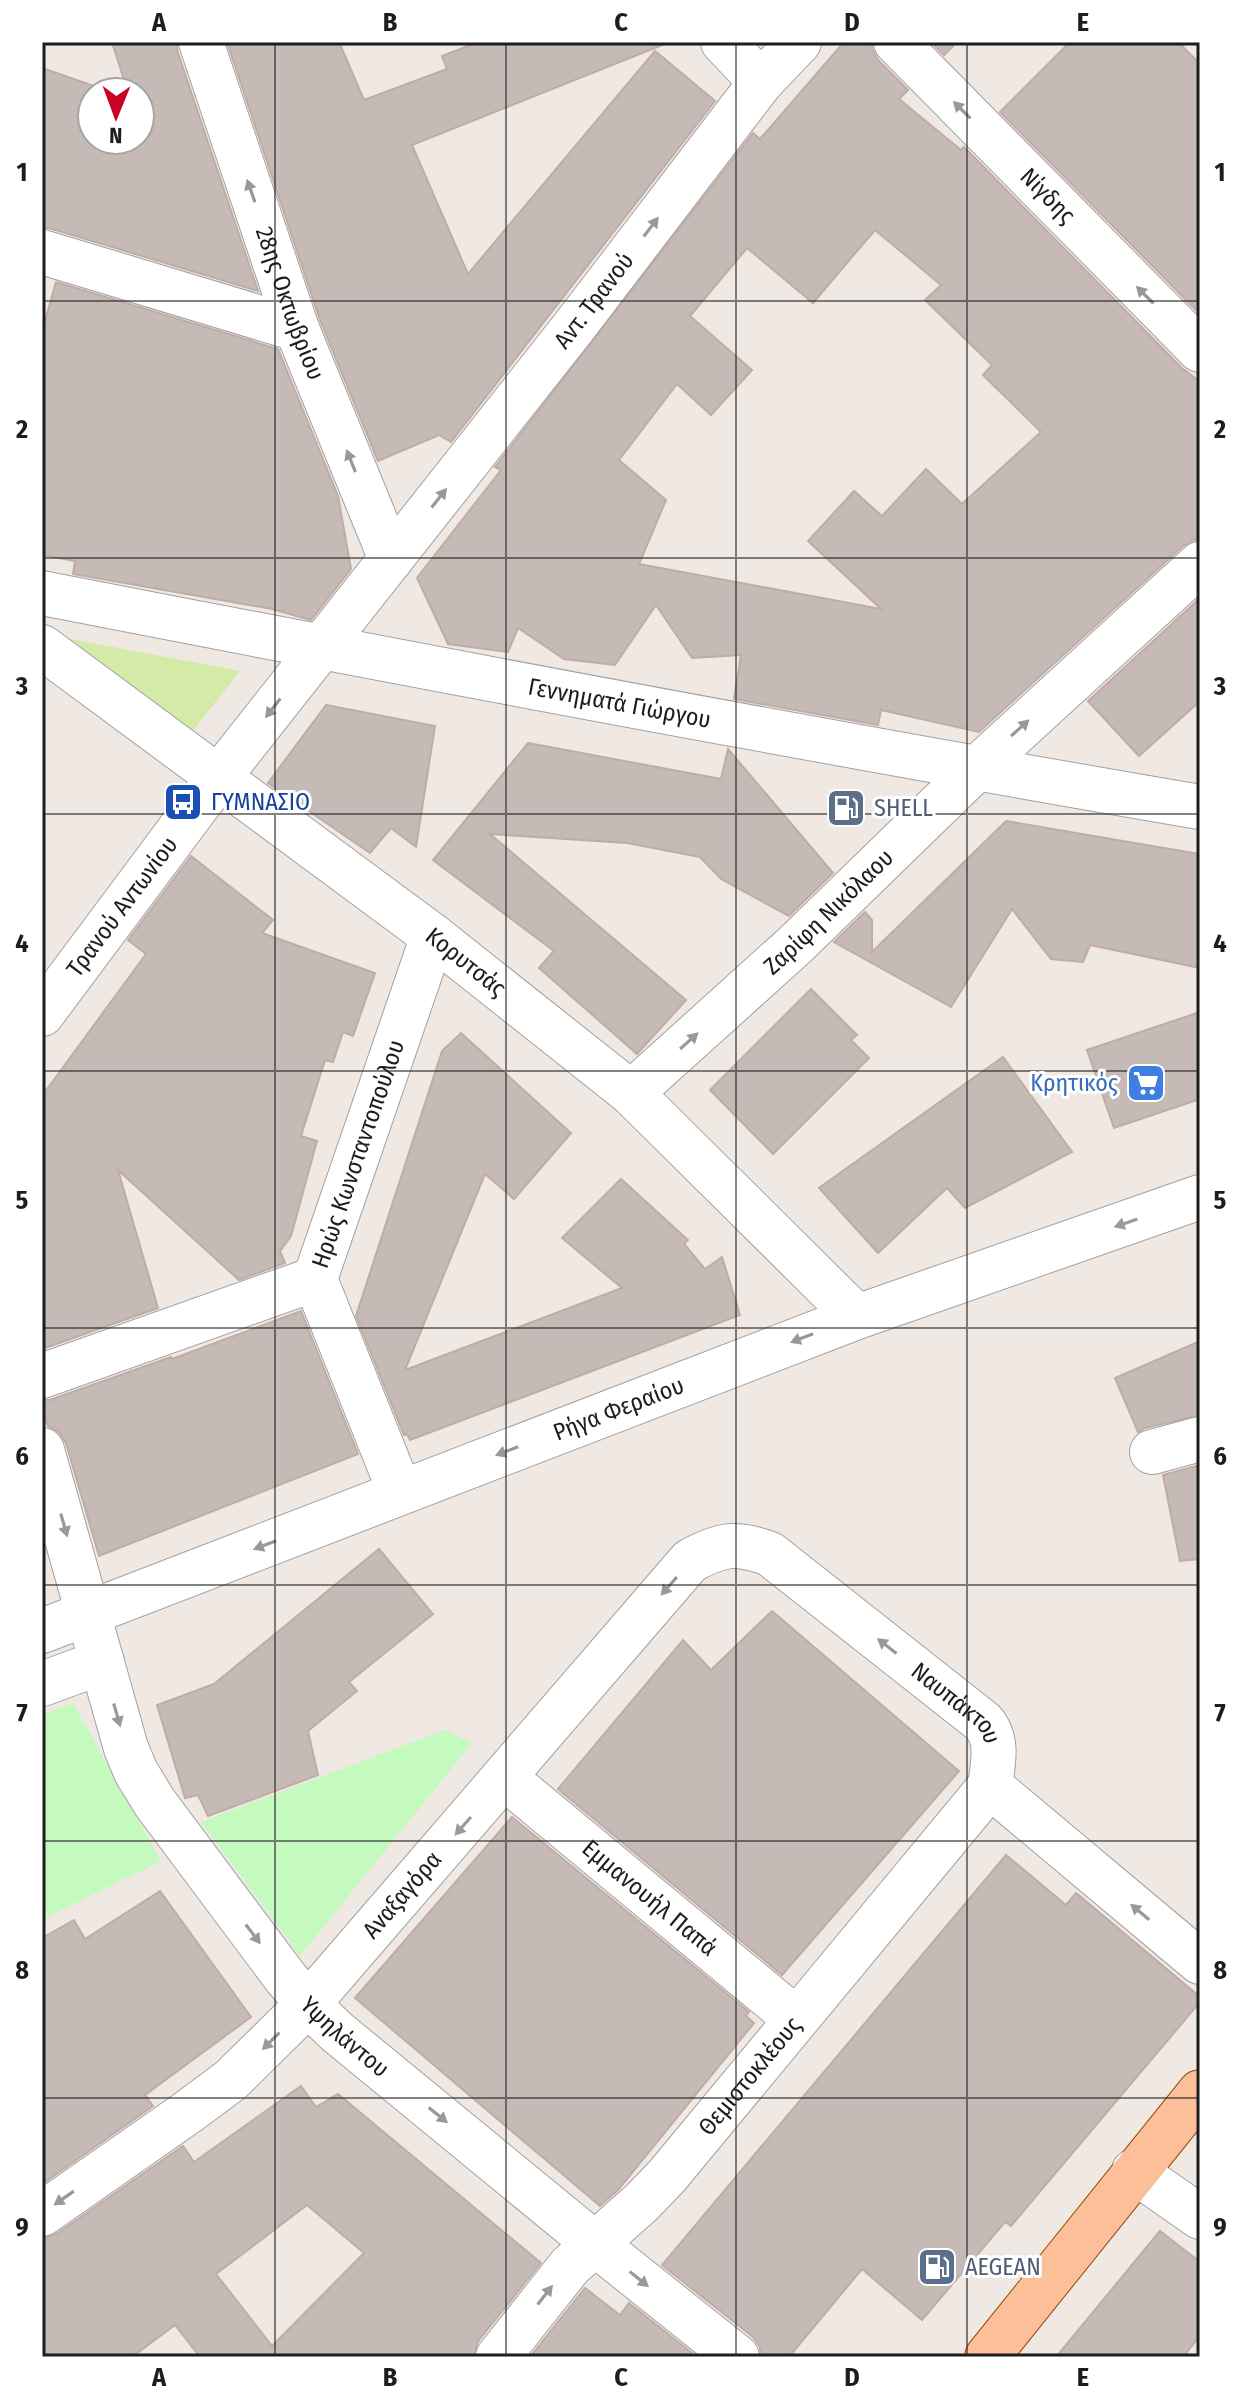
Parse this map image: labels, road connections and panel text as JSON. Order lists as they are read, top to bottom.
{
  "streets": {
    "street": [
      "Νίγδης",
      "Αντ. Τρανού",
      "28ης Οκτωβρίου",
      "Γεννηματά Γιώργου",
      "Τρανού Αντωνίου",
      "Ζαρίφη Νικόλαου",
      "Κορυτσάς",
      "Ηρώς Κωνσταντοπούλου",
      "Ρήγα Φεραίου",
      "Ναυπάκτου",
      "Αναξαγόρα",
      "Εμμανουήλ Παπά",
      "Υψηλάντου",
      "Θεμιστοκλέους"
    ]
  },
  "crossings": [
    ["Αντ. Τρανού", "28ης Οκτωβρίου"],
    ["Αντ. Τρανού", "Γεννηματά Γιώργου"],
    ["Αντ. Τρανού", "Τρανού Αντωνίου"],
    ["Γεννηματά Γιώργου", "Τρανού Αντωνίου"],
    ["Γεννηματά Γιώργου", "Ζαρίφη Νικόλαου"],
    ["Τρανού Αντωνίου", "Κορυτσάς"],
    ["Ζαρίφη Νικόλαου", "Κορυτσάς"],
    ["Κορυτσάς", "Ηρώς Κωνσταντοπούλου"],
    ["Κορυτσάς", "Ρήγα Φεραίου"],
    ["Ρήγα Φεραίου", "Υψηλάντου"],
    ["Ναυπάκτου", "Αναξαγόρα"],
    ["Ναυπάκτου", "Θεμιστοκλέους"],
    ["Αναξαγόρα", "Εμμανουήλ Παπά"],
    ["Αναξαγόρα", "Υψηλάντου"],
    ["Εμμανουήλ Παπά", "Θεμιστοκλέους"],
    ["Υψηλάντου", "Θεμιστοκλέους"]
  ],
  "one_way": [
    "Νίγδης",
    "Αντ. Τρανού",
    "28ης Οκτωβρίου",
    "Τρανού Αντωνίου",
    "Ζαρίφη Νικόλαου",
    "Ρήγα Φεραίου",
    "Ναυπάκτου",
    "Αναξαγόρα",
    "Υψηλάντου"
  ],
  "places": {
    "bus stop": ["ΓΥΜΝΑΣΙΟ"],
    "fuel station": ["SHELL", "AEGEAN"],
    "supermarket": ["Κρητικός"]
  },
  "north": "bottom",
  "grid": {
    "columns": [
      "A",
      "B",
      "C",
      "D",
      "E"
    ],
    "rows": [
      "1",
      "2",
      "3",
      "4",
      "5",
      "6",
      "7",
      "8",
      "9"
    ]
  }
}
